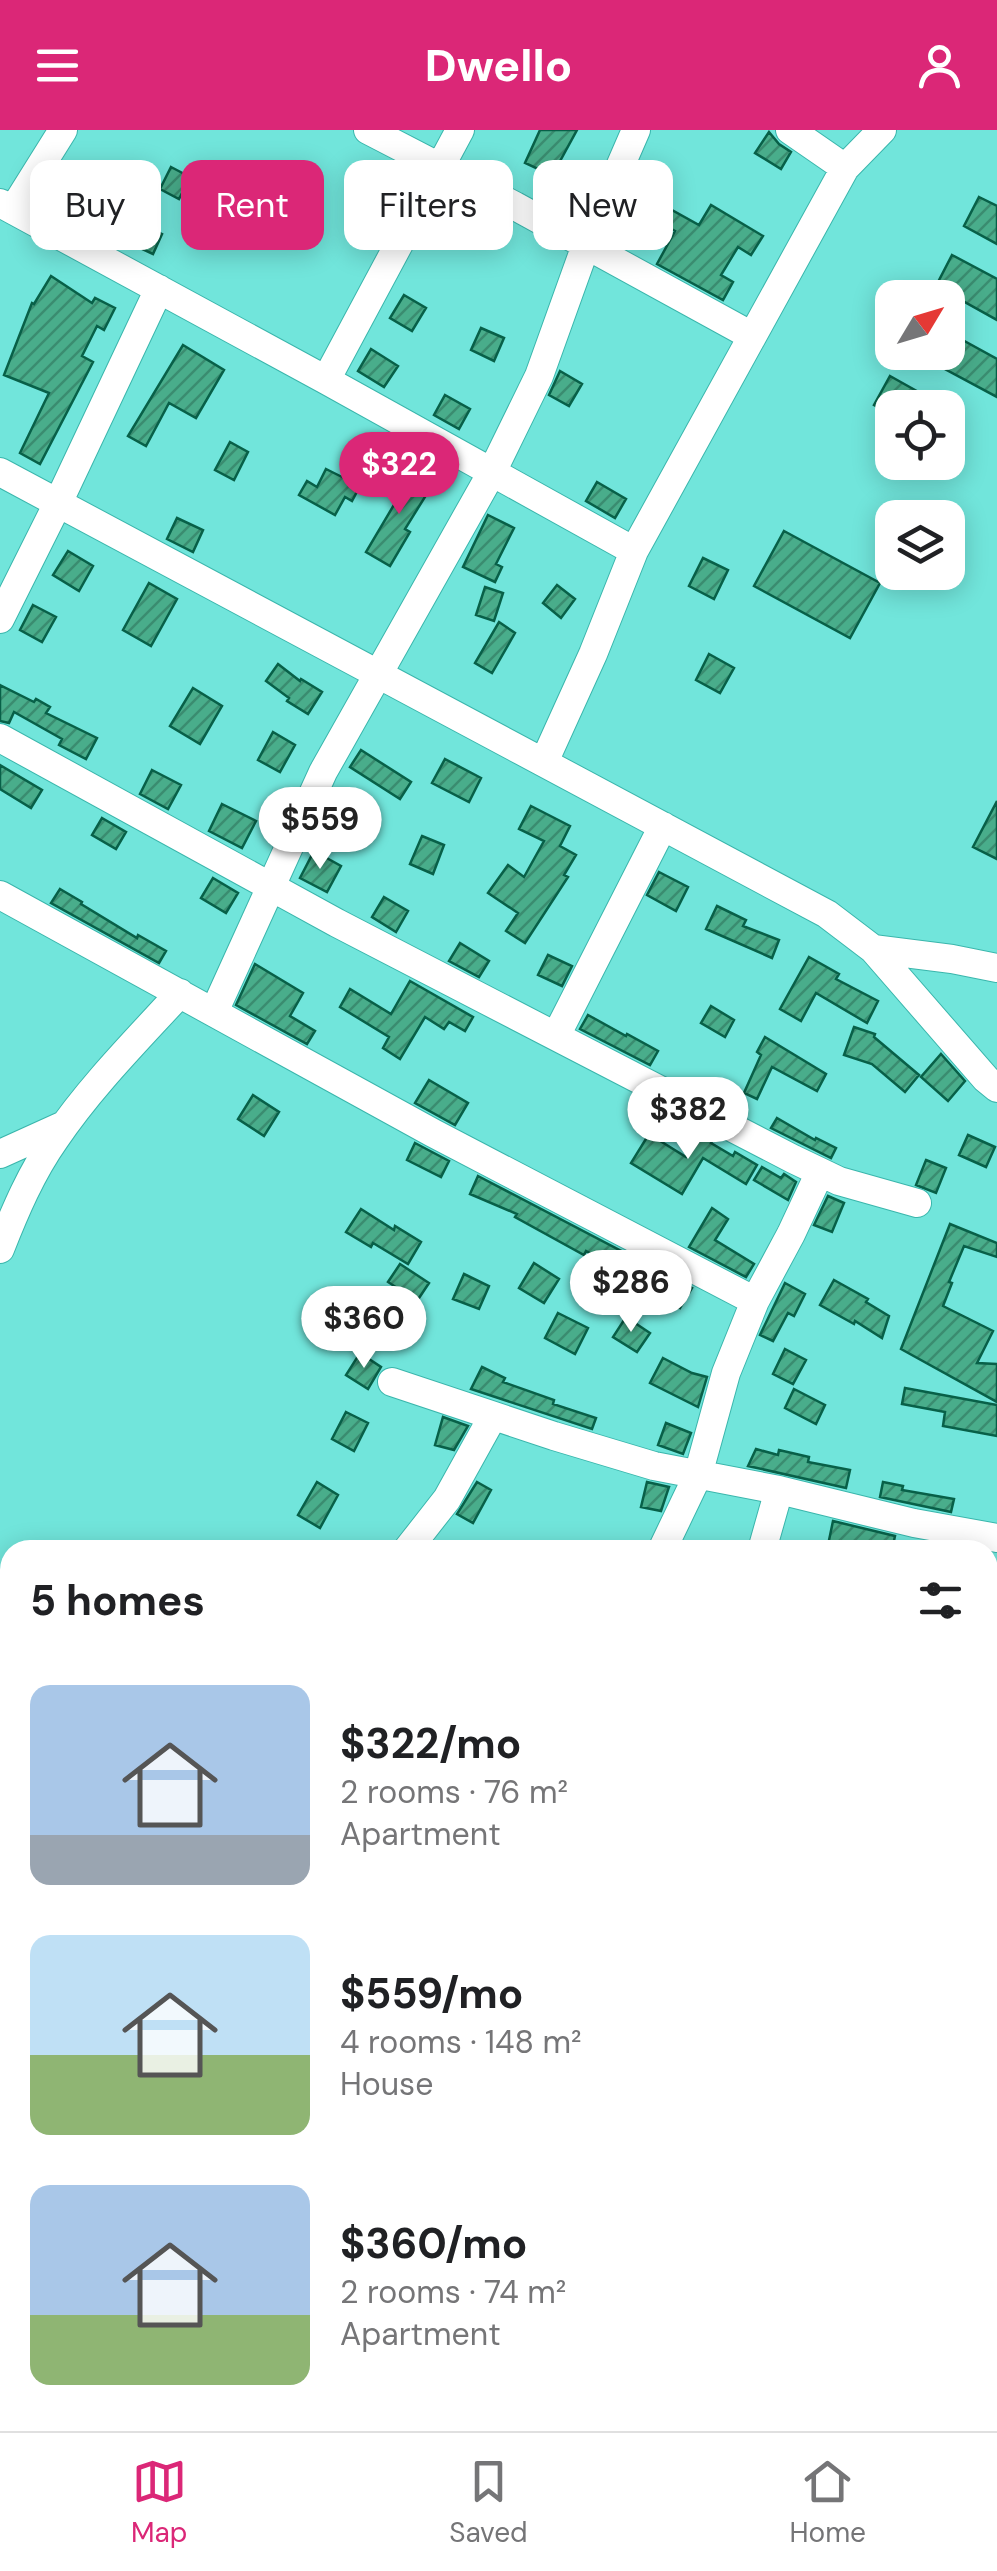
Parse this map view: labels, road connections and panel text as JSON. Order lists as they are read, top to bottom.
{
  "north": "top right",
  "page": {
    "header": "Dwello",
    "chip": [
      "Buy",
      "Rent",
      "Filters",
      "New"
    ],
    "price": [
      "$322",
      "$559",
      "$382",
      "$286",
      "$360"
    ],
    "heading": "5 homes",
    "list": [
      {
        "name": "$322/mo",
        "note": "2 rooms · 76 m² · Apartment"
      },
      {
        "name": "$559/mo",
        "note": "4 rooms · 148 m² · House"
      },
      {
        "name": "$360/mo",
        "note": "2 rooms · 74 m² · Apartment"
      }
    ],
    "tabs": ["Map", "Saved", "Home"]
  }
}
